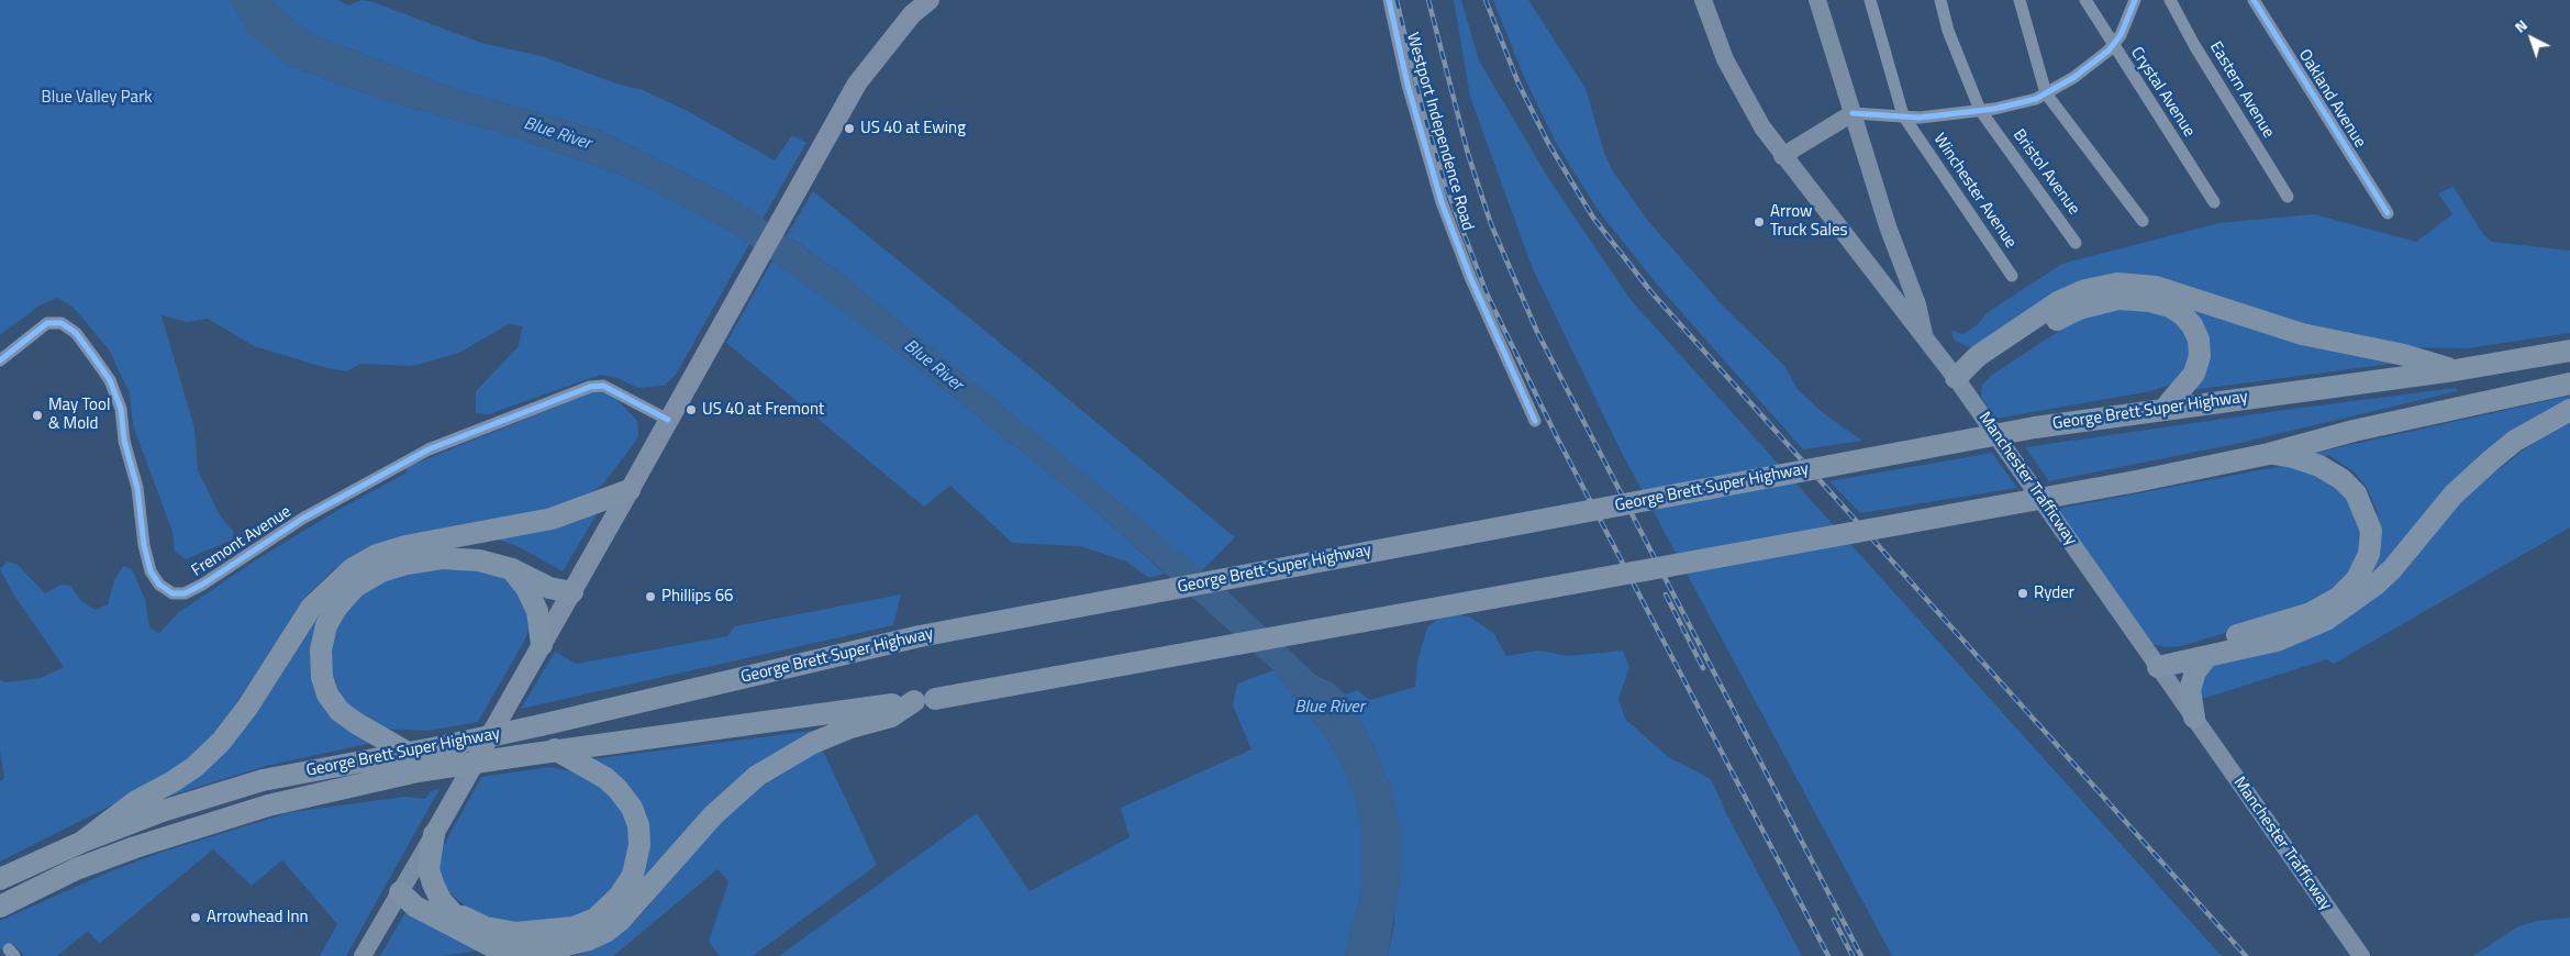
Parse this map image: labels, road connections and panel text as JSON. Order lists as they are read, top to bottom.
{
  "streets": {
    "highway": ["George Brett Super Highway"],
    "main road": ["Manchester Trafficway"],
    "street": [
      "Eastern Avenue",
      "Crystal Avenue",
      "Oakland Avenue",
      "Westport Independence Road",
      "Bristol Avenue",
      "Winchester Avenue",
      "Fremont Avenue"
    ]
  },
  "water": ["Blue River"],
  "parks": ["Blue Valley Park"],
  "places": [
    "US 40 at Ewing",
    "Arrow Truck Sales",
    "US 40 at Fremont",
    "May Tool & Mold",
    "Ryder",
    "Phillips 66",
    "Arrowhead Inn"
  ],
  "north": "top left"
}
